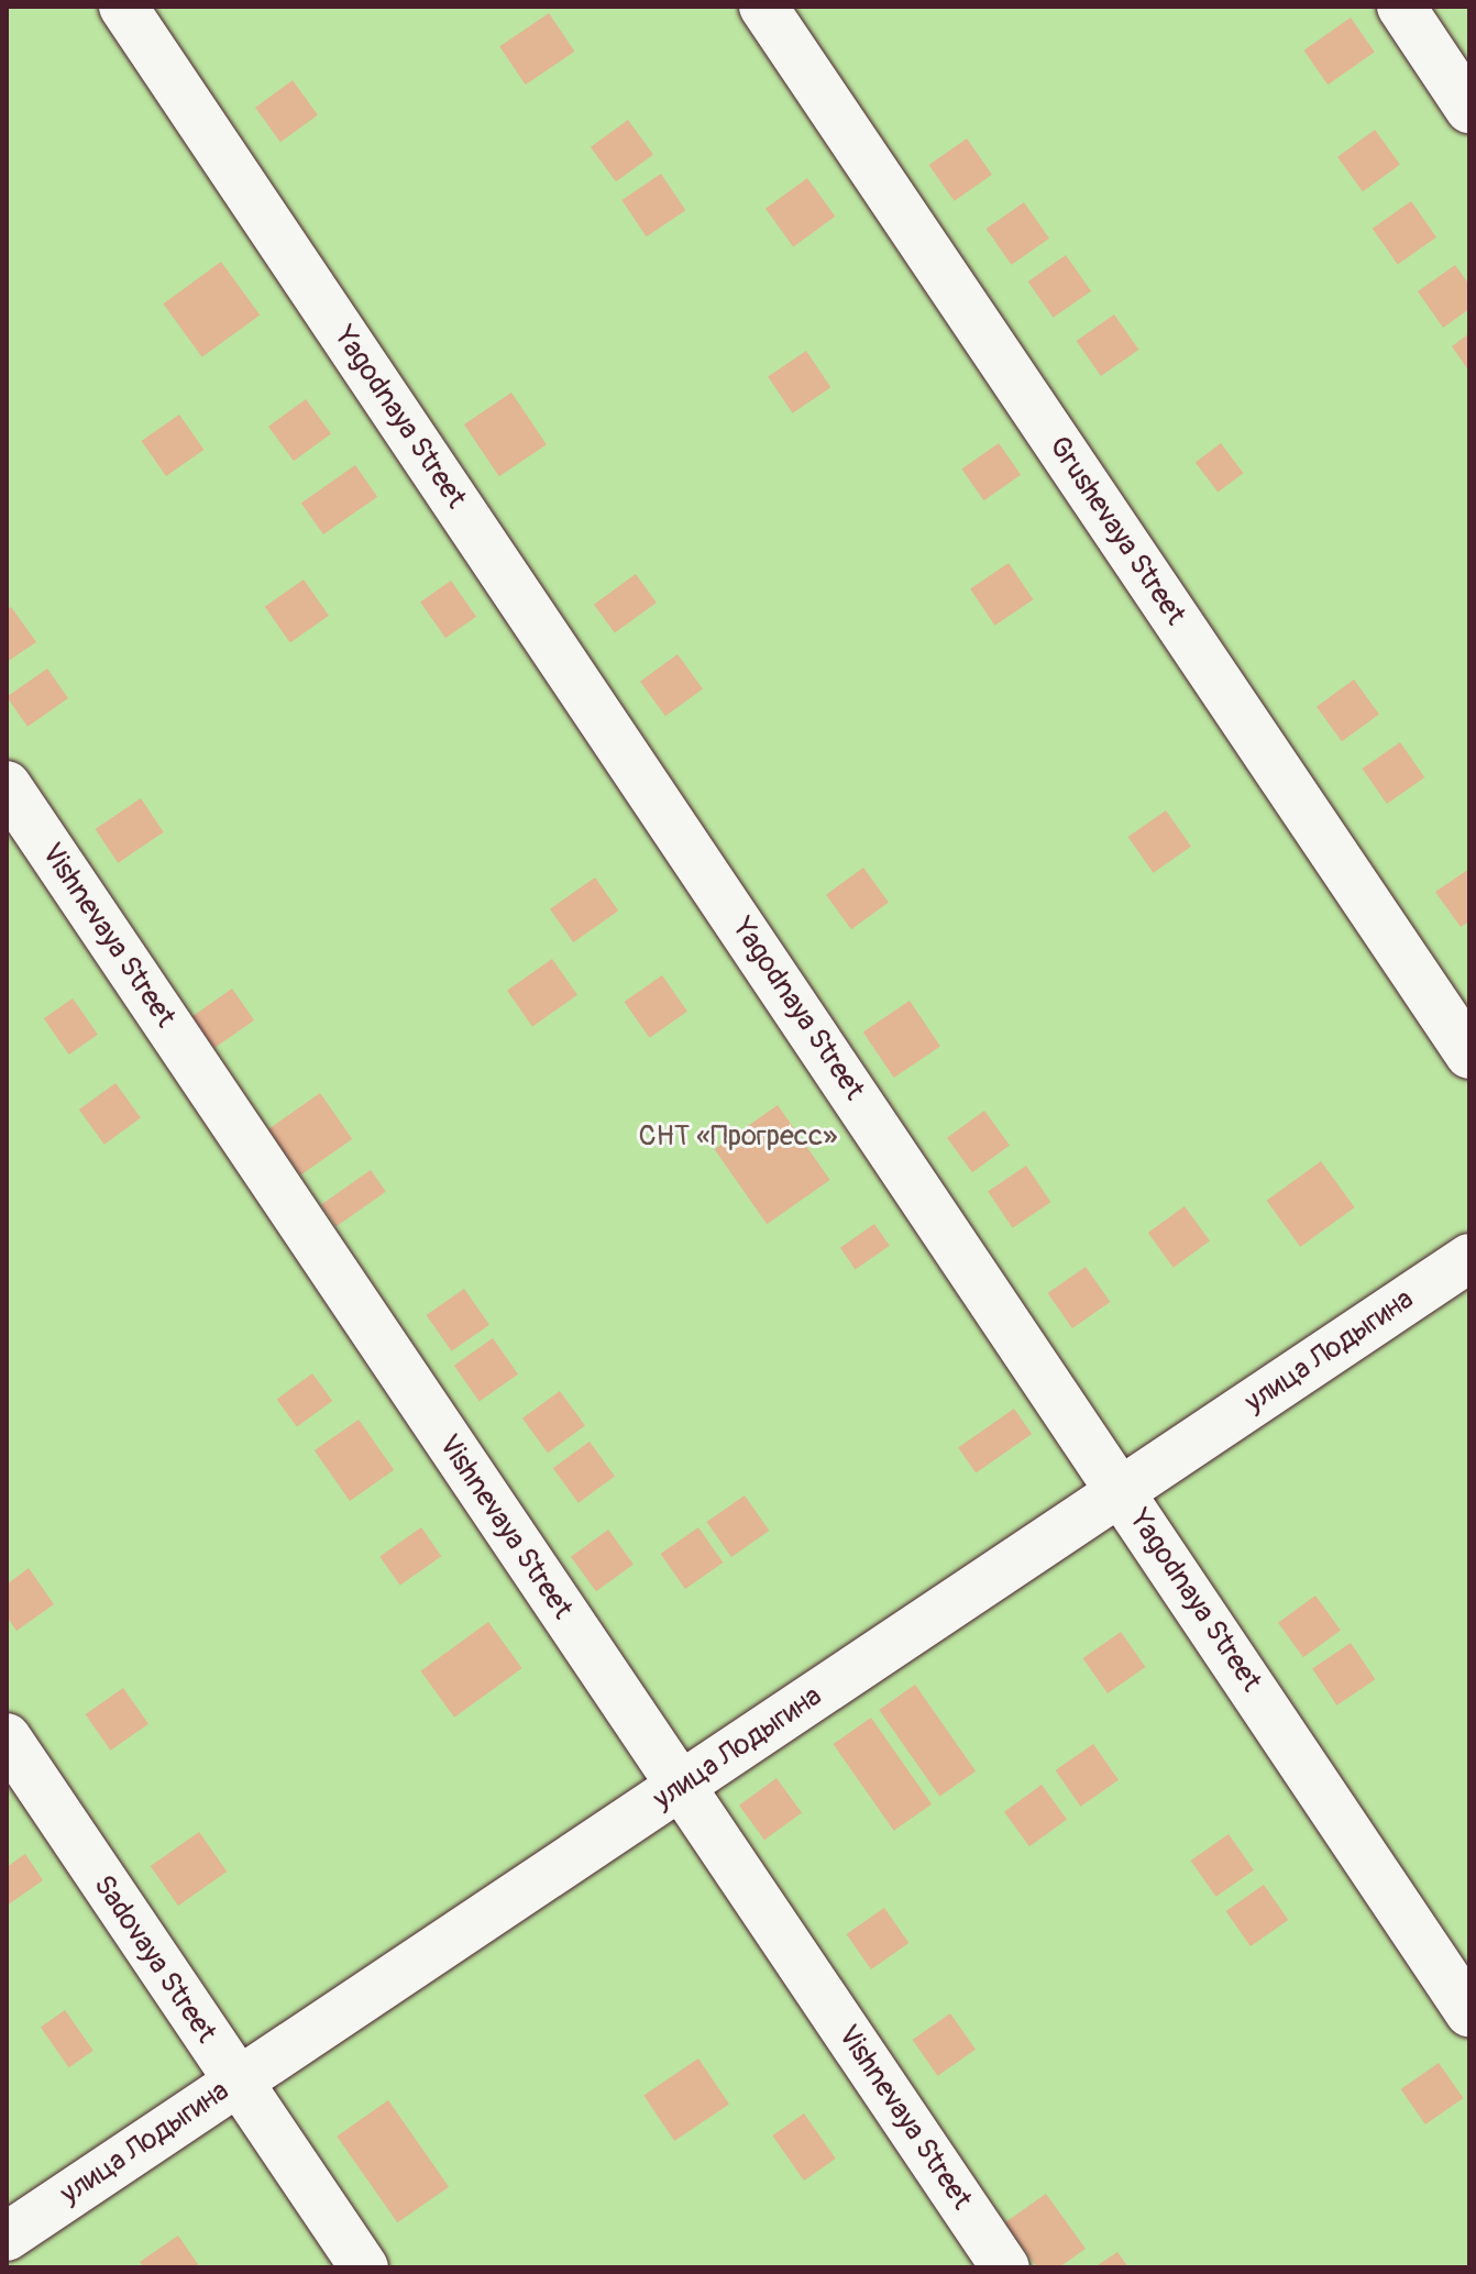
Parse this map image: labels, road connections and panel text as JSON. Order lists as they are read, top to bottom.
{
  "streets": {
    "street": [
      "Yagodnaya Street",
      "Grushevaya Street",
      "Vishnevaya Street",
      "улица Лодыгина",
      "Sadovaya Street"
    ]
  },
  "crossings": [
    ["Yagodnaya Street", "улица Лодыгина"],
    ["Vishnevaya Street", "улица Лодыгина"],
    ["улица Лодыгина", "Sadovaya Street"]
  ],
  "parks": ["СНТ «Прогресс»"]
}
